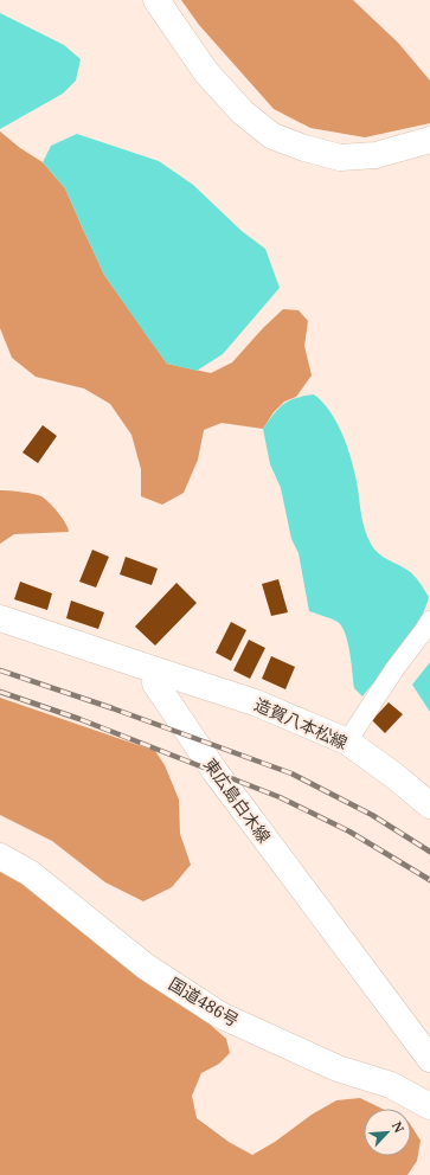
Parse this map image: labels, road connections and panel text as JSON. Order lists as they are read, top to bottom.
{
  "streets": {
    "main road": ["造賀八本松線", "東広島白木線", "国道486号"]
  },
  "crossings": [
    ["造賀八本松線", "東広島白木線"]
  ],
  "north": "top right"
}
